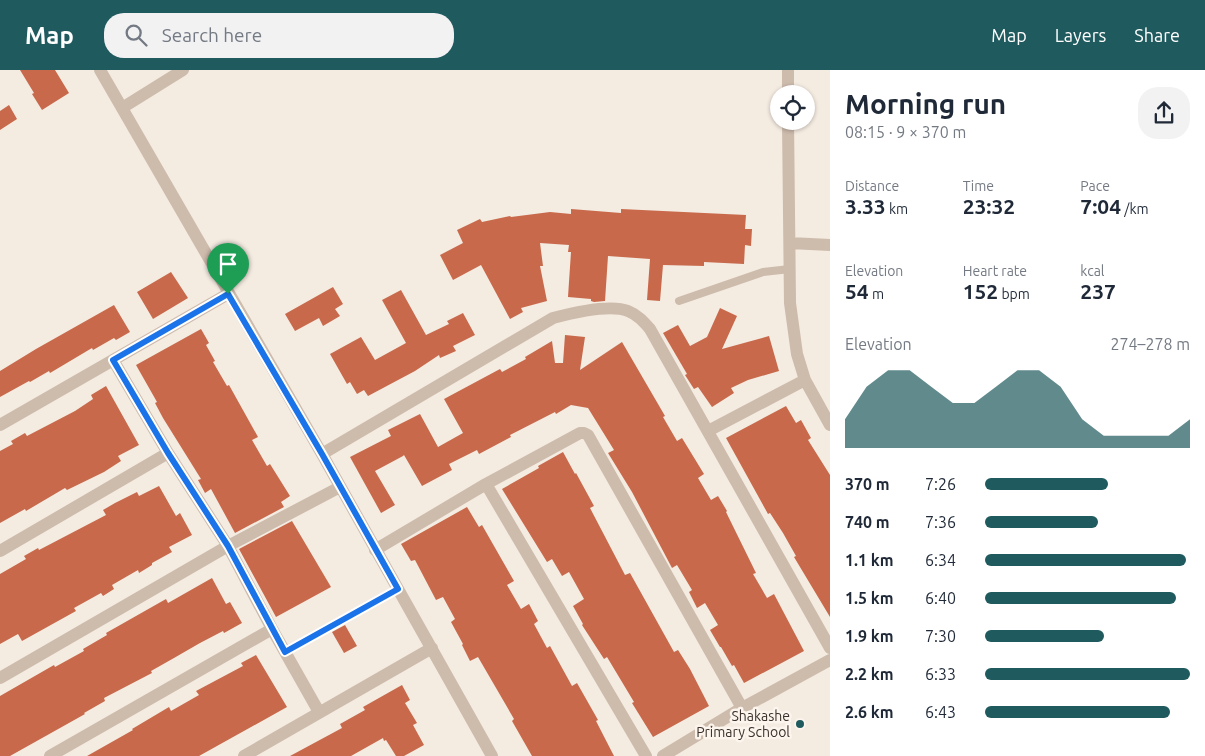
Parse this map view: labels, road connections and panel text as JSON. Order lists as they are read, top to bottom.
{
  "places": ["Shakashe Primary School"],
  "page": {
    "header": "Map",
    "search": "Search here",
    "nav": ["Map", "Layers", "Share"],
    "heading": ["Morning run", "08:15 · 9 × 370 m"],
    "stats": [
      ["Distance", "3.33 km"],
      ["Time", "23:32"],
      ["Pace", "7:04 /km"],
      ["Elevation", "54 m"],
      ["Heart rate", "152 bpm"],
      ["kcal", "237"]
    ],
    "chart": ["Elevation", "274–278 m"],
    "list": [
      {
        "name": "370 m",
        "note": "7:26"
      },
      {
        "name": "740 m",
        "note": "7:36"
      },
      {
        "name": "1.1 km",
        "note": "6:34"
      },
      {
        "name": "1.5 km",
        "note": "6:40"
      },
      {
        "name": "1.9 km",
        "note": "7:30"
      },
      {
        "name": "2.2 km",
        "note": "6:33"
      },
      {
        "name": "2.6 km",
        "note": "6:43"
      }
    ]
  }
}
